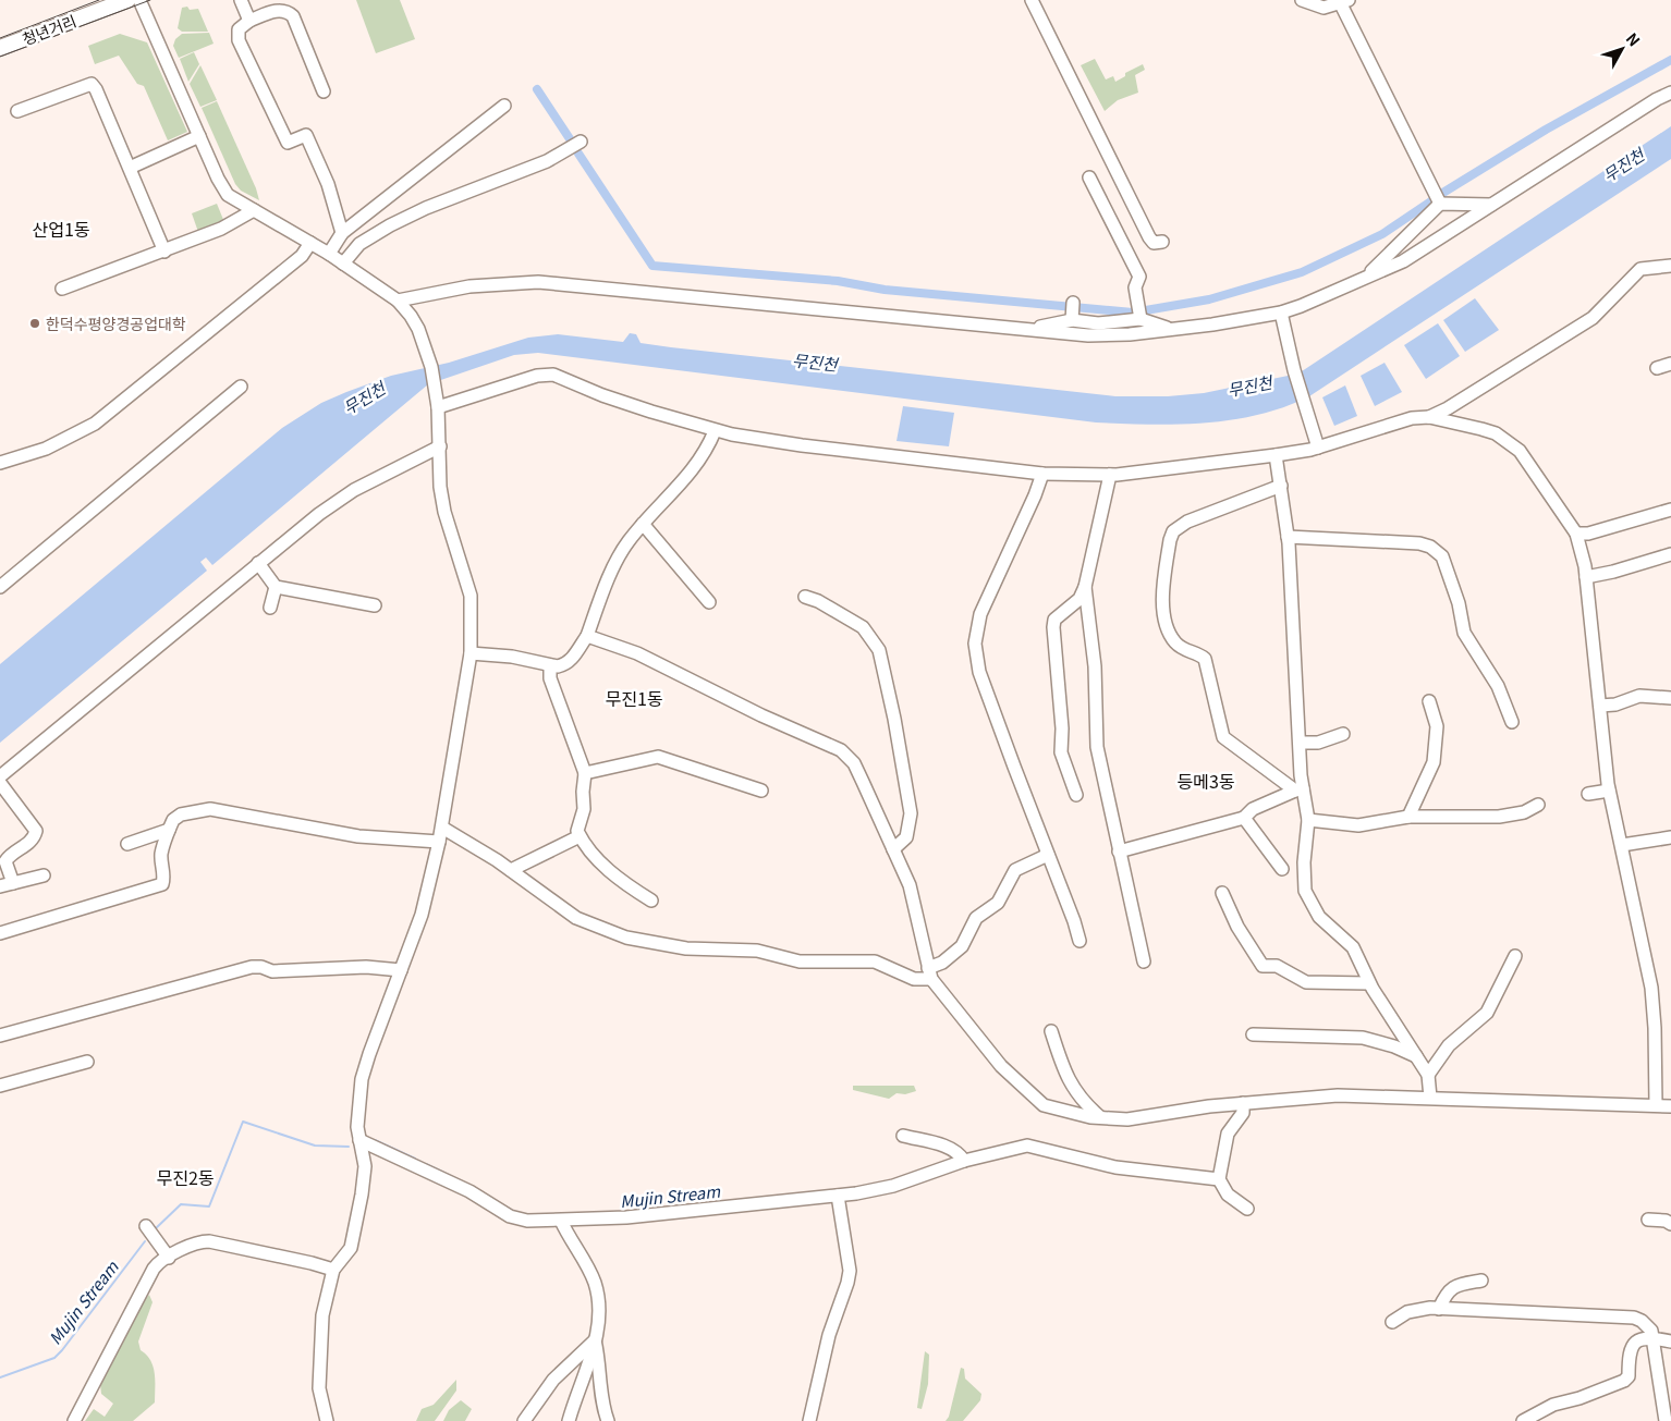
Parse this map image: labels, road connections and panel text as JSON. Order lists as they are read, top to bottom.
{
  "streets": {
    "main road": ["청년거리"]
  },
  "districts": [
    "산업1동",
    "무진1동",
    "등메3동",
    "무진2동"
  ],
  "water": ["무진천", "Mujin Stream"],
  "places": ["한덕수평양경공업대학"],
  "north": "top right"
}
